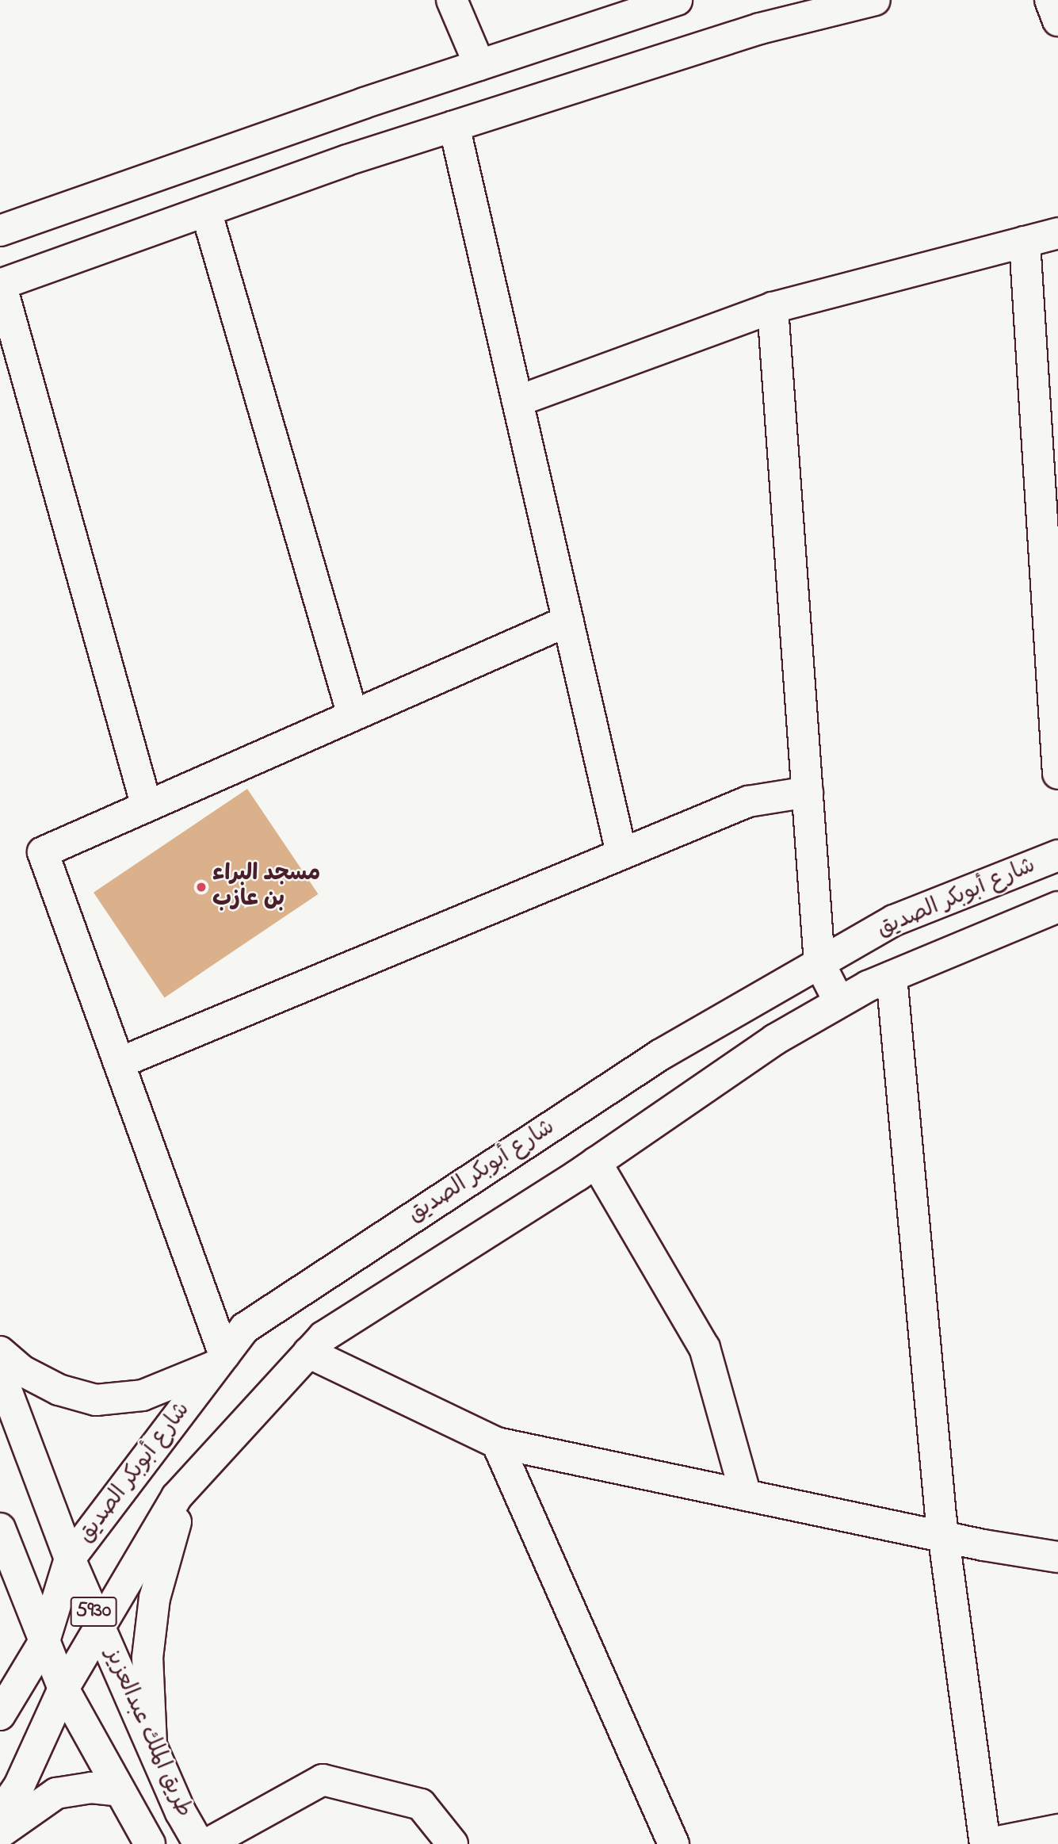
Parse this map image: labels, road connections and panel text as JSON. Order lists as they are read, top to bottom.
{
  "streets": {
    "street": ["شارع أبوبكر الصديق", "5930", "طريق الملك عبدالعزيز"]
  },
  "crossings": [
    ["شارع أبوبكر الصديق", "طريق الملك عبدالعزيز"]
  ],
  "places": ["مسجد البراء بن عازب"]
}
